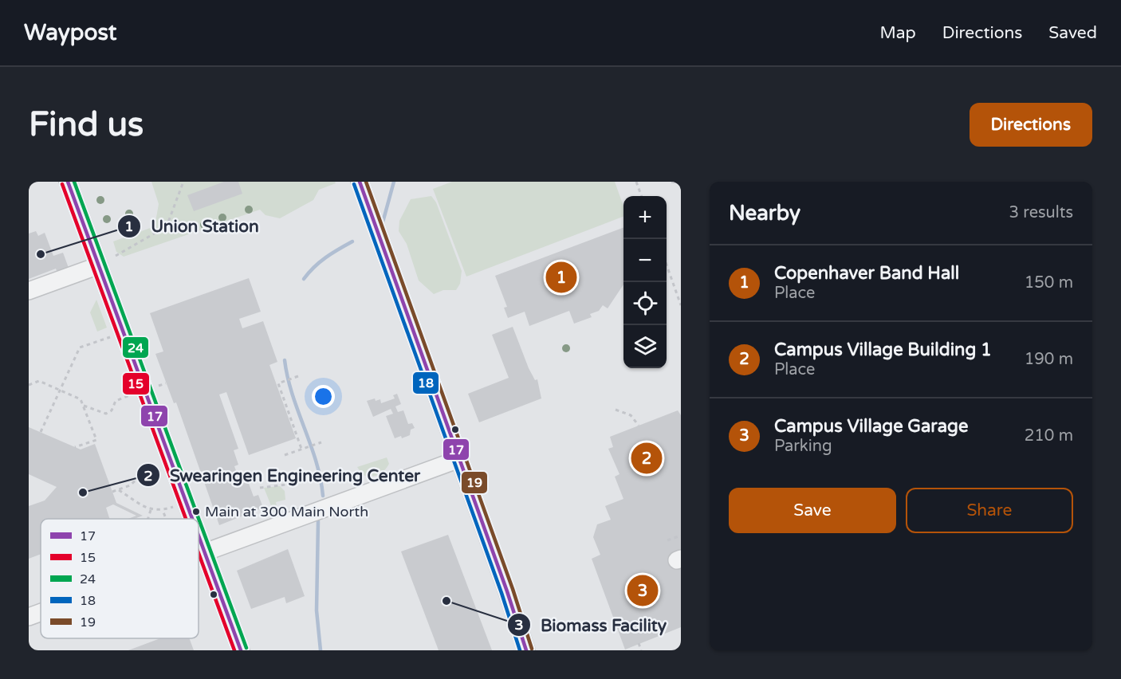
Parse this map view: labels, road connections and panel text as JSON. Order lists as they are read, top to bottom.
{
  "places": [
    "Union Station",
    "Swearingen Engineering Center",
    "Main at 300 Main North",
    "Biomass Facility"
  ],
  "lines": [
    "transit line 17",
    "transit line 24",
    "transit line 19",
    "transit line 15",
    "transit line 18"
  ],
  "legend": [
    "17",
    "15",
    "24",
    "18",
    "19"
  ],
  "page": {
    "header": "Waypost",
    "nav": ["Map", "Directions", "Saved"],
    "buttons": [
      "Directions",
      ["Save", "Share"]
    ],
    "title": "Find us",
    "heading": ["Nearby", "3 results"],
    "map_buttons": ["+", "−"],
    "list": [
      {
        "mark": "1",
        "name": "Copenhaver Band Hall",
        "note": "Place",
        "value": "150 m"
      },
      {
        "mark": "2",
        "name": "Campus Village Building 1",
        "note": "Place",
        "value": "190 m"
      },
      {
        "mark": "3",
        "name": "Campus Village Garage",
        "note": "Parking",
        "value": "210 m"
      }
    ],
    "pins": ["1", "2", "3"]
  }
}
